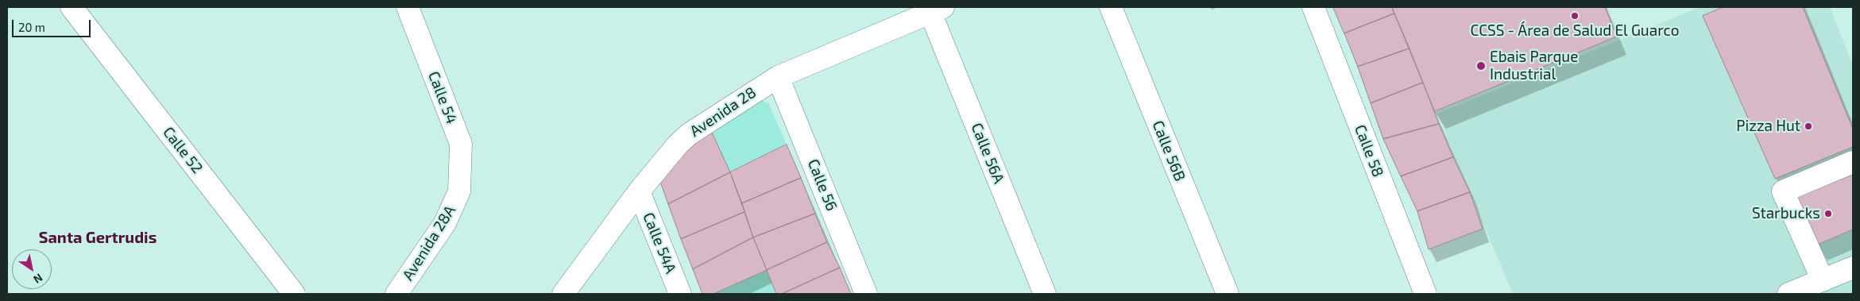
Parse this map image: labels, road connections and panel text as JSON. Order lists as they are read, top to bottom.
{
  "streets": {
    "street": [
      "Calle 54",
      "Avenida 28",
      "Calle 52",
      "Calle 56B",
      "Calle 58",
      "Calle 56A",
      "Calle 56",
      "Avenida 28A",
      "Calle 54A"
    ]
  },
  "crossings": [
    ["Calle 54", "Avenida 28A"],
    ["Avenida 28", "Calle 56A"],
    ["Avenida 28", "Calle 56"],
    ["Avenida 28", "Calle 54A"]
  ],
  "districts": ["Santa Gertrudis"],
  "places": [
    "CCSS - Área de Salud El Guarco",
    "Ebais Parque Industrial",
    "Pizza Hut",
    "Starbucks"
  ],
  "scale_bar": "20 m",
  "north": "bottom right"
}
